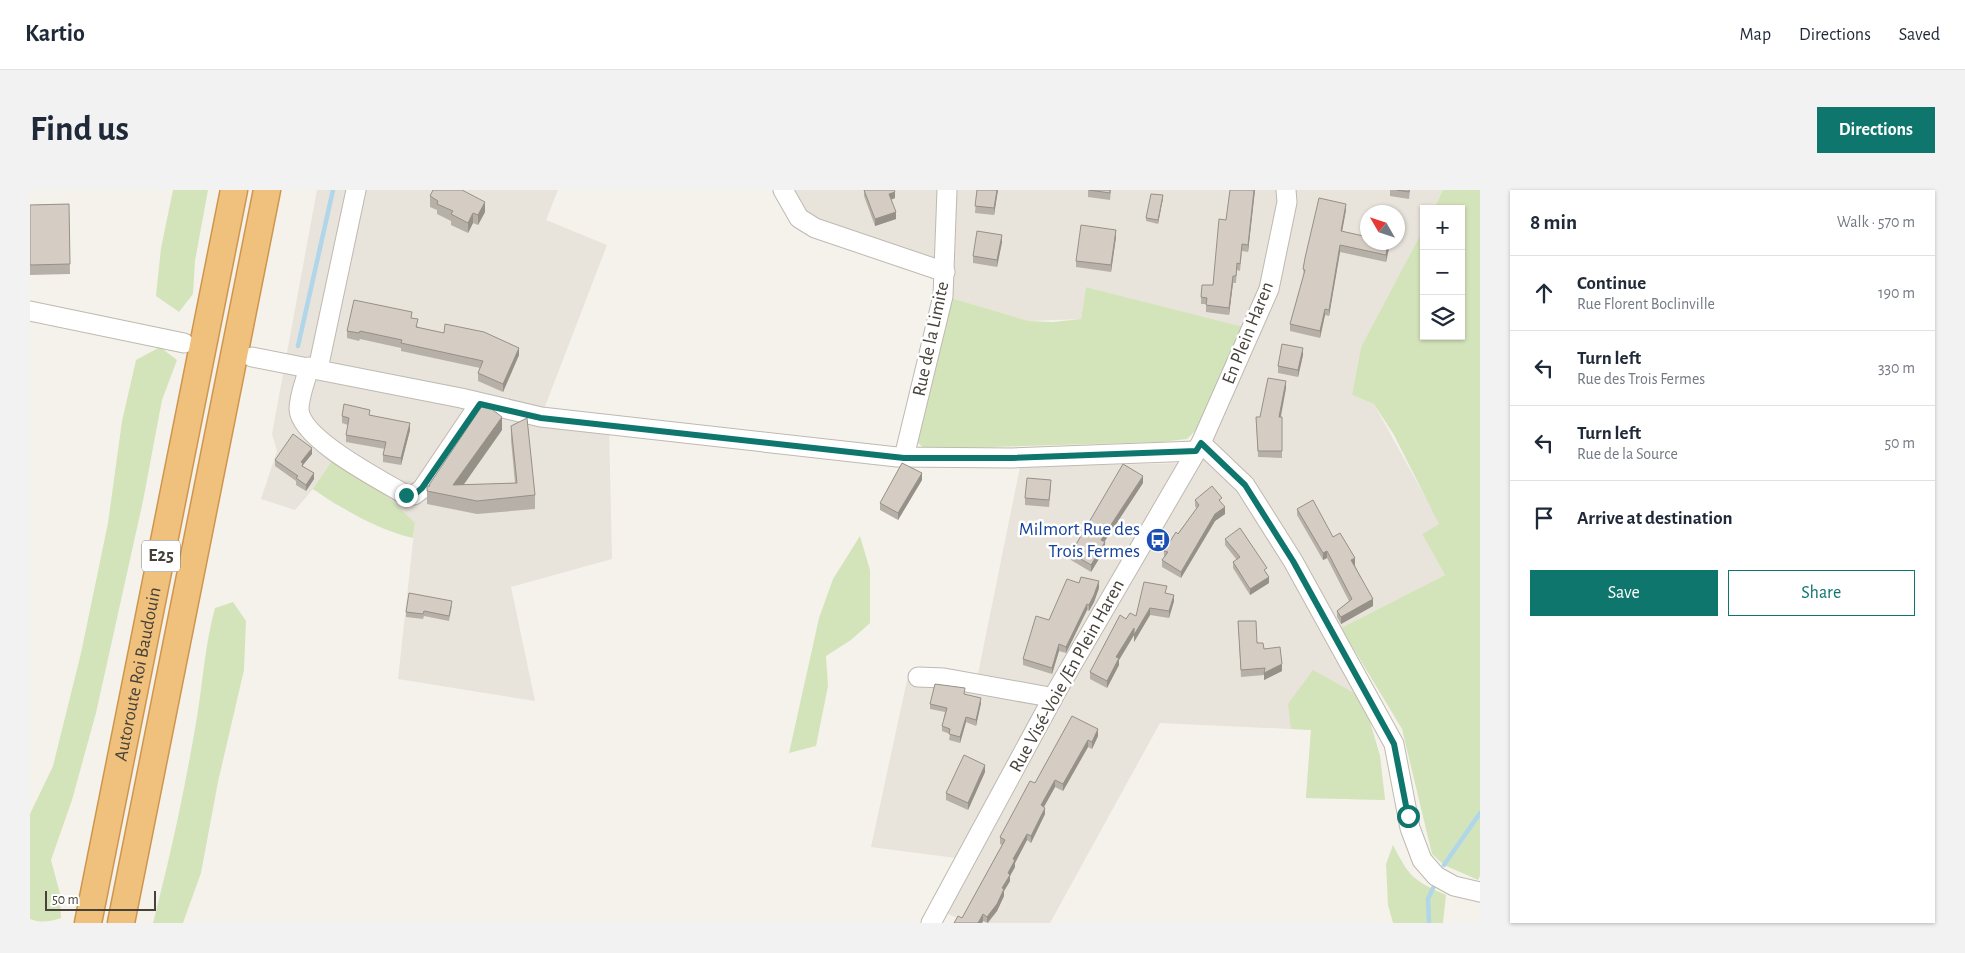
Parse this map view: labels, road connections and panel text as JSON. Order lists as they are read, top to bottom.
{
  "streets": {
    "highway": ["E25", "Autoroute Roi Baudouin"],
    "street": ["En Plein Haren", "Rue de la Limite", "Rue Visé-Voie /En Plein Haren"]
  },
  "crossings": [
    ["En Plein Haren", "Rue Visé-Voie /En Plein Haren"]
  ],
  "places": {
    "bus stop": ["Milmort Rue des Trois Fermes"]
  },
  "scale_bar": "50 m",
  "north": "top left",
  "page": {
    "header": "Kartio",
    "nav": ["Map", "Directions", "Saved"],
    "buttons": [
      "Directions",
      ["Save", "Share"]
    ],
    "title": "Find us",
    "heading": ["8 min", "Walk · 570 m"],
    "map_buttons": ["+", "−"],
    "list": [
      ["Continue", "Rue Florent Boclinville", "190 m"],
      ["Turn left", "Rue des Trois Fermes", "330 m"],
      ["Turn left", "Rue de la Source", "50 m"],
      "Arrive at destination"
    ],
    "scale": "50 m"
  }
}
